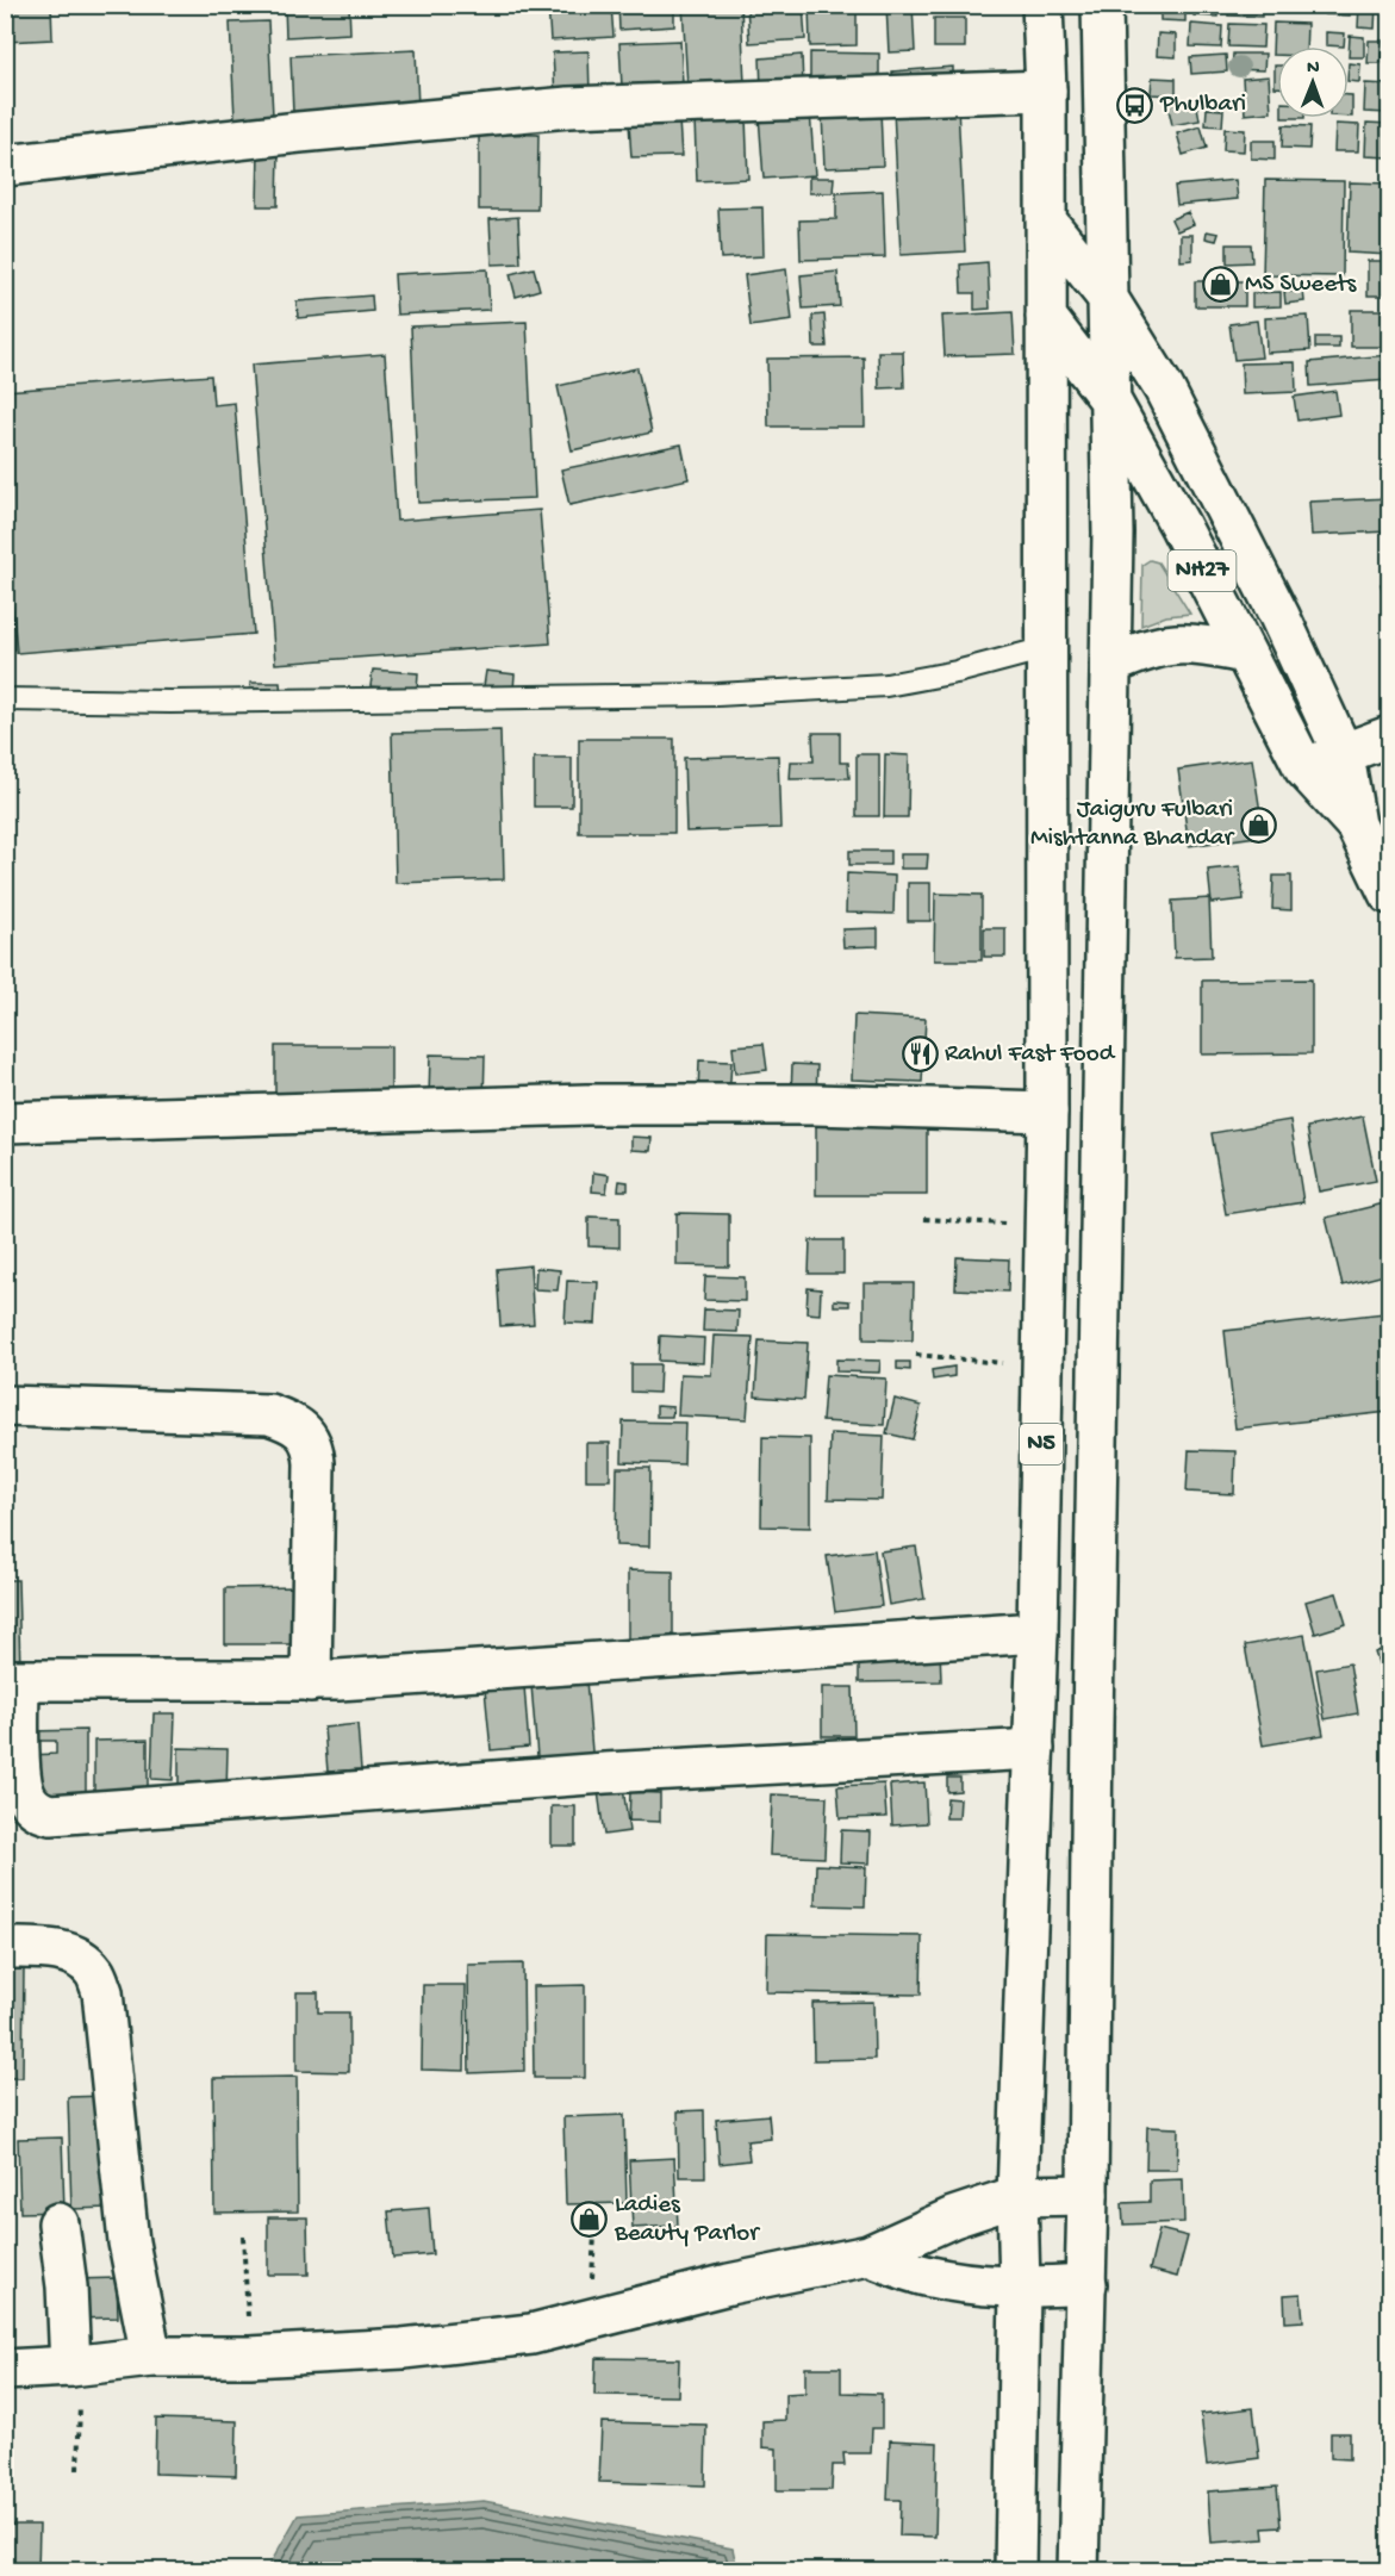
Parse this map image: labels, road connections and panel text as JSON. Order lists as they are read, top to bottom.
{
  "streets": {
    "main road": ["NH27", "N5"]
  },
  "crossings": [
    ["NH27", "N5"]
  ],
  "places": {
    "bus stop": ["Phulbari"],
    "shop": ["MS Sweets", "Jaiguru Fulbari Mishtanna Bhandar", "Ladies Beauty Parlor"],
    "restaurant": ["Rahul Fast Food"]
  },
  "north": "top"
}
